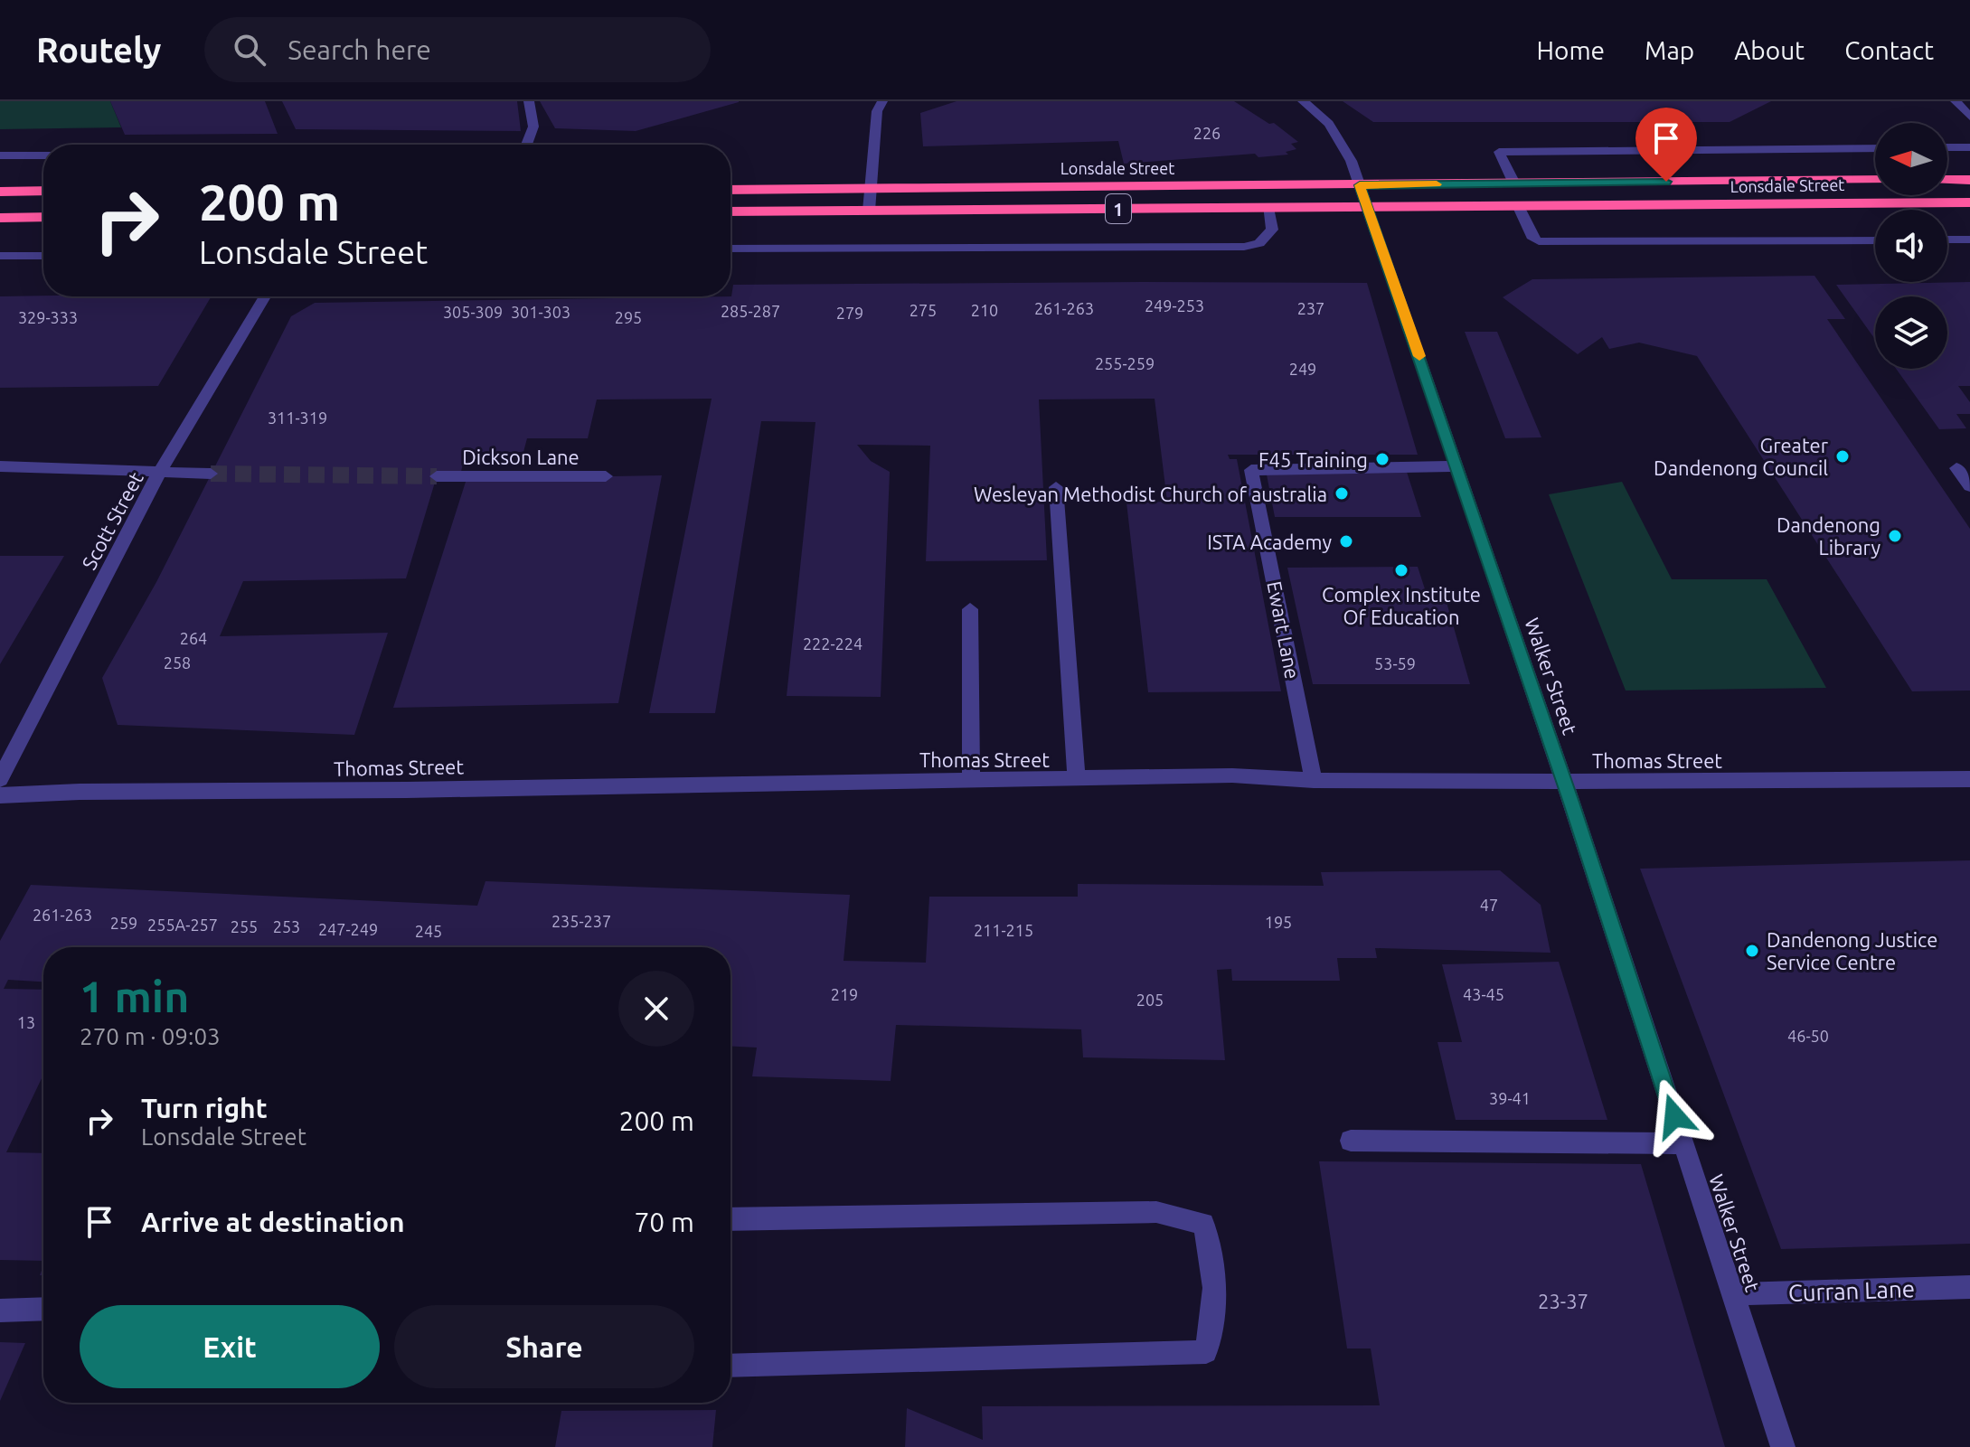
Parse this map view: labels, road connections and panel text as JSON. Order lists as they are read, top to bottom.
{
  "streets": {
    "highway": ["Lonsdale Street", "1"],
    "street": [
      "Dickson Lane",
      "Scott Street",
      "Ewart Lane",
      "Walker Street",
      "Thomas Street",
      "Curran Lane"
    ]
  },
  "crossings": [
    ["Lonsdale Street", "Walker Street"],
    ["Ewart Lane", "Walker Street"],
    ["Ewart Lane", "Thomas Street"],
    ["Walker Street", "Thomas Street"],
    ["Walker Street", "Curran Lane"]
  ],
  "places": [
    "Greater Dandenong Council",
    "F45 Training",
    "Wesleyan Methodist Church of australia",
    "Dandenong Library",
    "ISTA Academy",
    "Complex Institute Of Education",
    "Dandenong Justice Service Centre"
  ],
  "house_numbers": [
    "226",
    "249-253",
    "261-263",
    "237",
    "275",
    "210",
    "285-287",
    "305-309",
    "301-303",
    "279",
    "329-333",
    "295",
    "255-259",
    "249",
    "311-319",
    "264",
    "222-224",
    "258",
    "53-59",
    "47",
    "261-263",
    "235-237",
    "195",
    "259",
    "255A-257",
    "255",
    "253",
    "247-249",
    "211-215",
    "245",
    "219",
    "43-45",
    "205",
    "13",
    "46-50",
    "39-41",
    "23-37"
  ],
  "north": "left",
  "page": {
    "header": "Routely",
    "search": "Search here",
    "nav": [
      "Home",
      "Map",
      "About",
      "Contact"
    ],
    "turn": ["200 m", "Lonsdale Street"],
    "heading": ["1 min", "270 m · 09:03"],
    "list": [
      {
        "name": "Turn right",
        "note": "Lonsdale Street",
        "value": "200 m"
      },
      {
        "name": "Arrive at destination",
        "value": "70 m"
      }
    ],
    "buttons": ["Exit", "Share"]
  }
}
